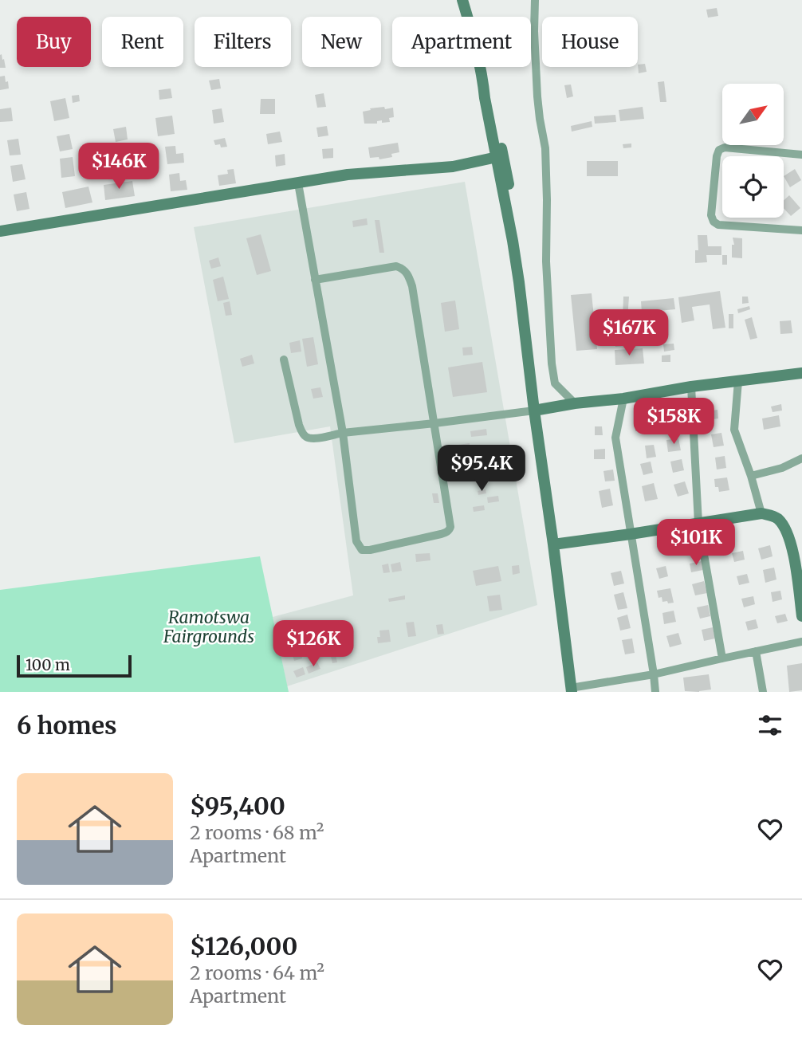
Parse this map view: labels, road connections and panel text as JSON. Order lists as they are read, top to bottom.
{
  "parks": ["Ramotswa Fairgrounds"],
  "scale_bar": "100 m",
  "north": "top right",
  "page": {
    "chip": [
      "Buy",
      "Rent",
      "Filters",
      "New",
      "Apartment",
      "House"
    ],
    "price": [
      "$146K",
      "$167K",
      "$158K",
      "$95.4K",
      "$101K",
      "$126K"
    ],
    "scale": "100 m",
    "heading": "6 homes",
    "list": [
      {
        "name": "$95,400",
        "note": "2 rooms · 68 m² · Apartment"
      },
      {
        "name": "$126,000",
        "note": "2 rooms · 64 m² · Apartment"
      }
    ]
  }
}
